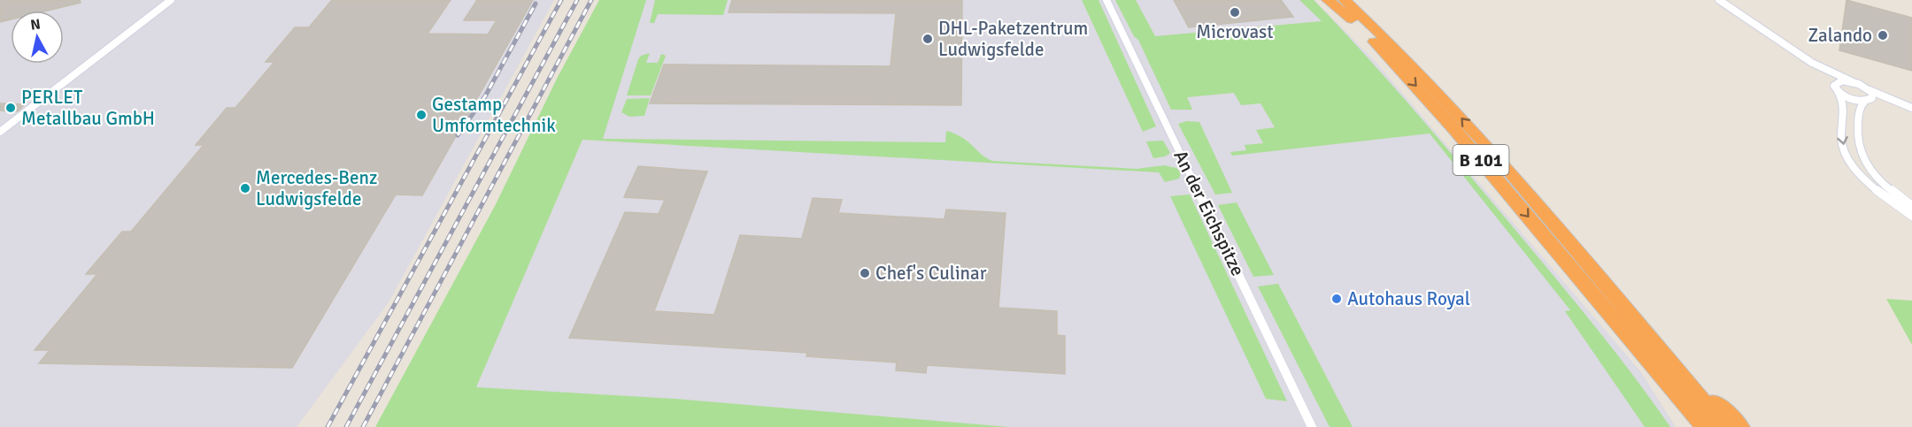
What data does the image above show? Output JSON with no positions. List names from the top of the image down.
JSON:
{
  "streets": {
    "highway": ["B 101"],
    "street": ["An der Eichspitze"]
  },
  "places": [
    "Microvast",
    "Zalando",
    "DHL-Paketzentrum Ludwigsfelde",
    "PERLET Metallbau GmbH",
    "Gestamp Umformtechnik",
    "Mercedes-Benz Ludwigsfelde",
    "Chef's Culinar",
    "Autohaus Royal"
  ],
  "north": "top"
}
